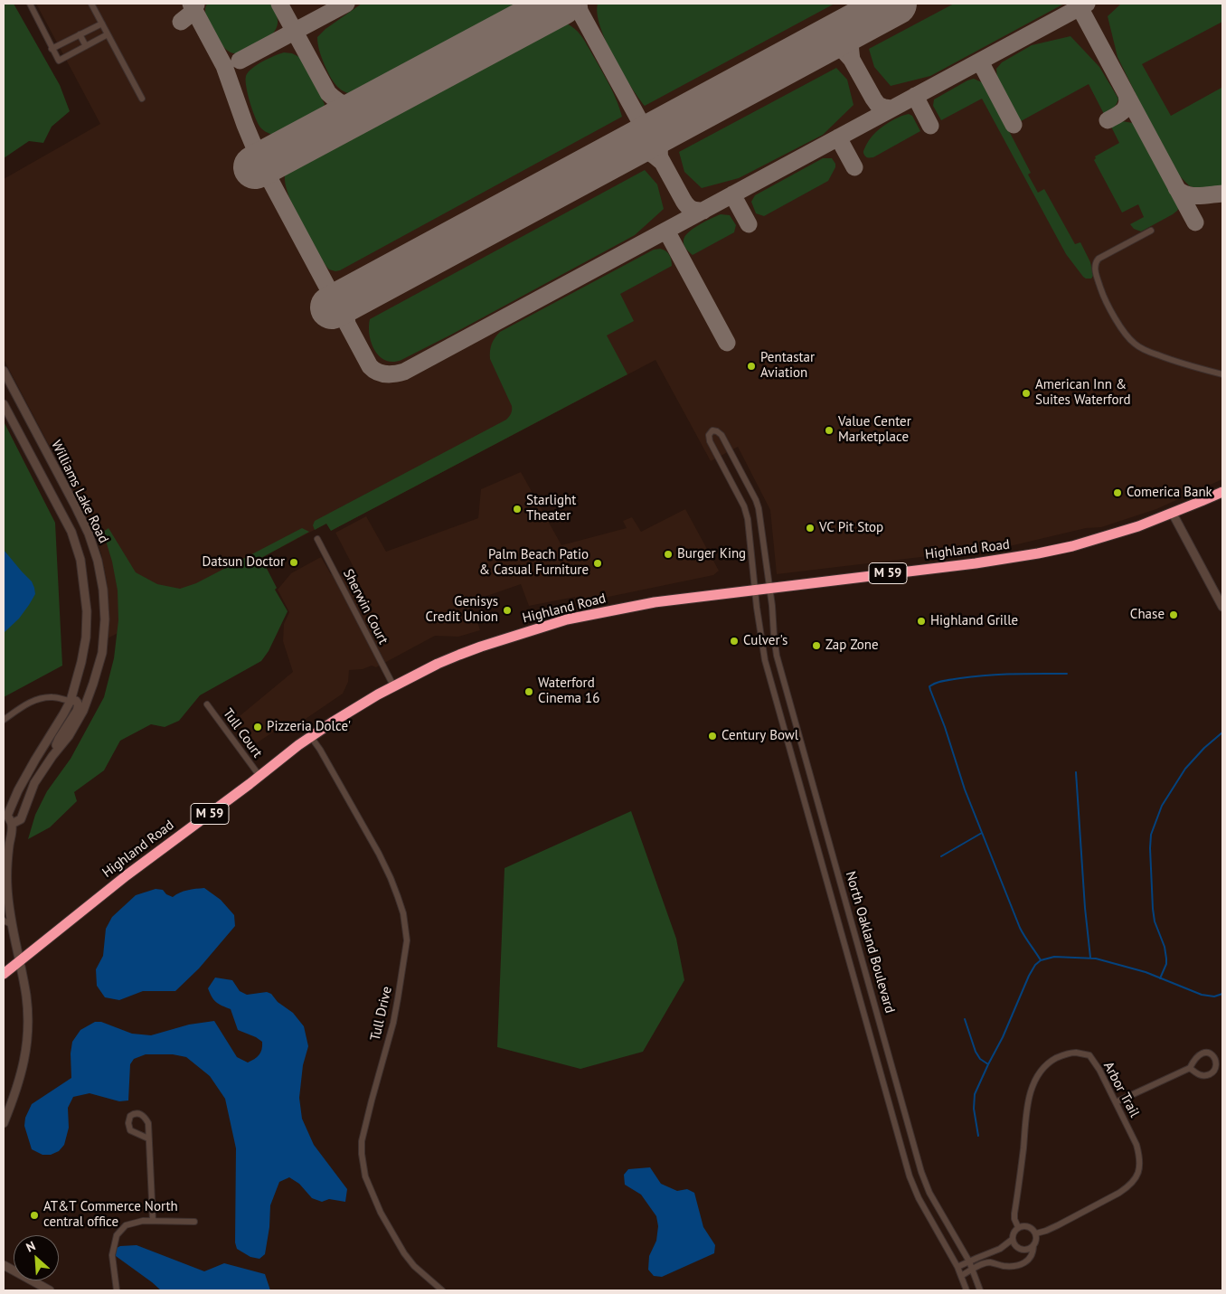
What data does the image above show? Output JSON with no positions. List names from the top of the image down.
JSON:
{
  "streets": {
    "highway": ["Highland Road", "M 59"],
    "main road": ["Williams Lake Road"],
    "street": [
      "Sherwin Court",
      "Tull Court",
      "North Oakland Boulevard",
      "Tull Drive",
      "Arbor Trail"
    ]
  },
  "crossings": [
    ["Williams Lake Road", "Highland Road"],
    ["Highland Road", "Sherwin Court"],
    ["Highland Road", "Tull Court"],
    ["Highland Road", "North Oakland Boulevard"],
    ["Highland Road", "Tull Drive"]
  ],
  "places": [
    "Pentastar Aviation",
    "American Inn & Suites Waterford",
    "Value Center Marketplace",
    "Comerica Bank",
    "Starlight Theater",
    "VC Pit Stop",
    "Burger King",
    "Datsun Doctor",
    "Palm Beach Patio & Casual Furniture",
    "Genisys Credit Union",
    "Chase",
    "Highland Grille",
    "Culver's",
    "Zap Zone",
    "Waterford Cinema 16",
    "Pizzeria Dolce'",
    "Century Bowl",
    "AT&T Commerce North central office"
  ],
  "north": "top left"
}
